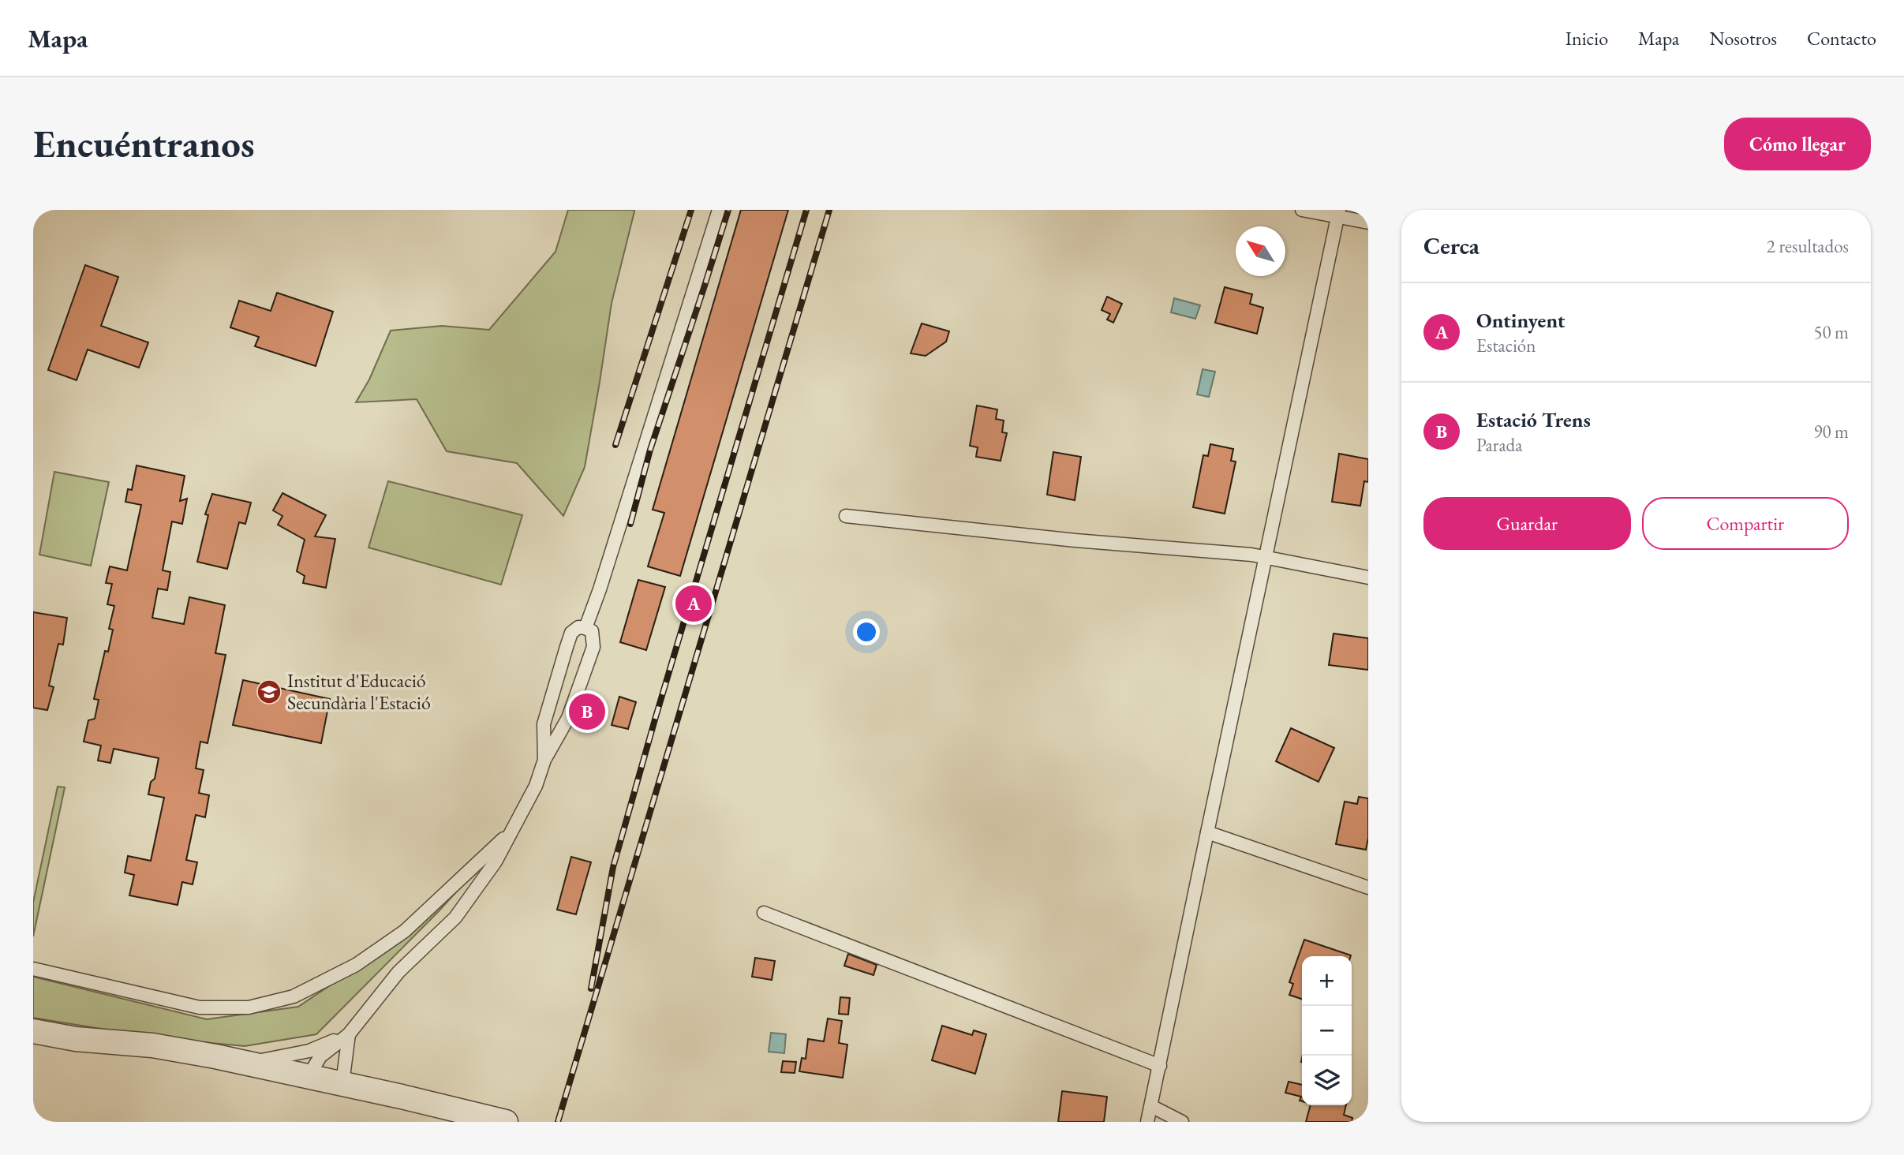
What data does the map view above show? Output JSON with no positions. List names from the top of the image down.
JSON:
{
  "places": {
    "school or university": ["Institut d'Educació Secundària l'Estació"]
  },
  "north": "top left",
  "page": {
    "header": "Mapa",
    "nav": [
      "Inicio",
      "Mapa",
      "Nosotros",
      "Contacto"
    ],
    "buttons": [
      "Cómo llegar",
      ["Guardar", "Compartir"]
    ],
    "title": "Encuéntranos",
    "heading": ["Cerca", "2 resultados"],
    "list": [
      {
        "mark": "A",
        "name": "Ontinyent",
        "note": "Estación",
        "value": "50 m"
      },
      {
        "mark": "B",
        "name": "Estació Trens",
        "note": "Parada",
        "value": "90 m"
      }
    ],
    "pins": ["A", "B"],
    "map_buttons": ["+", "−"]
  }
}
